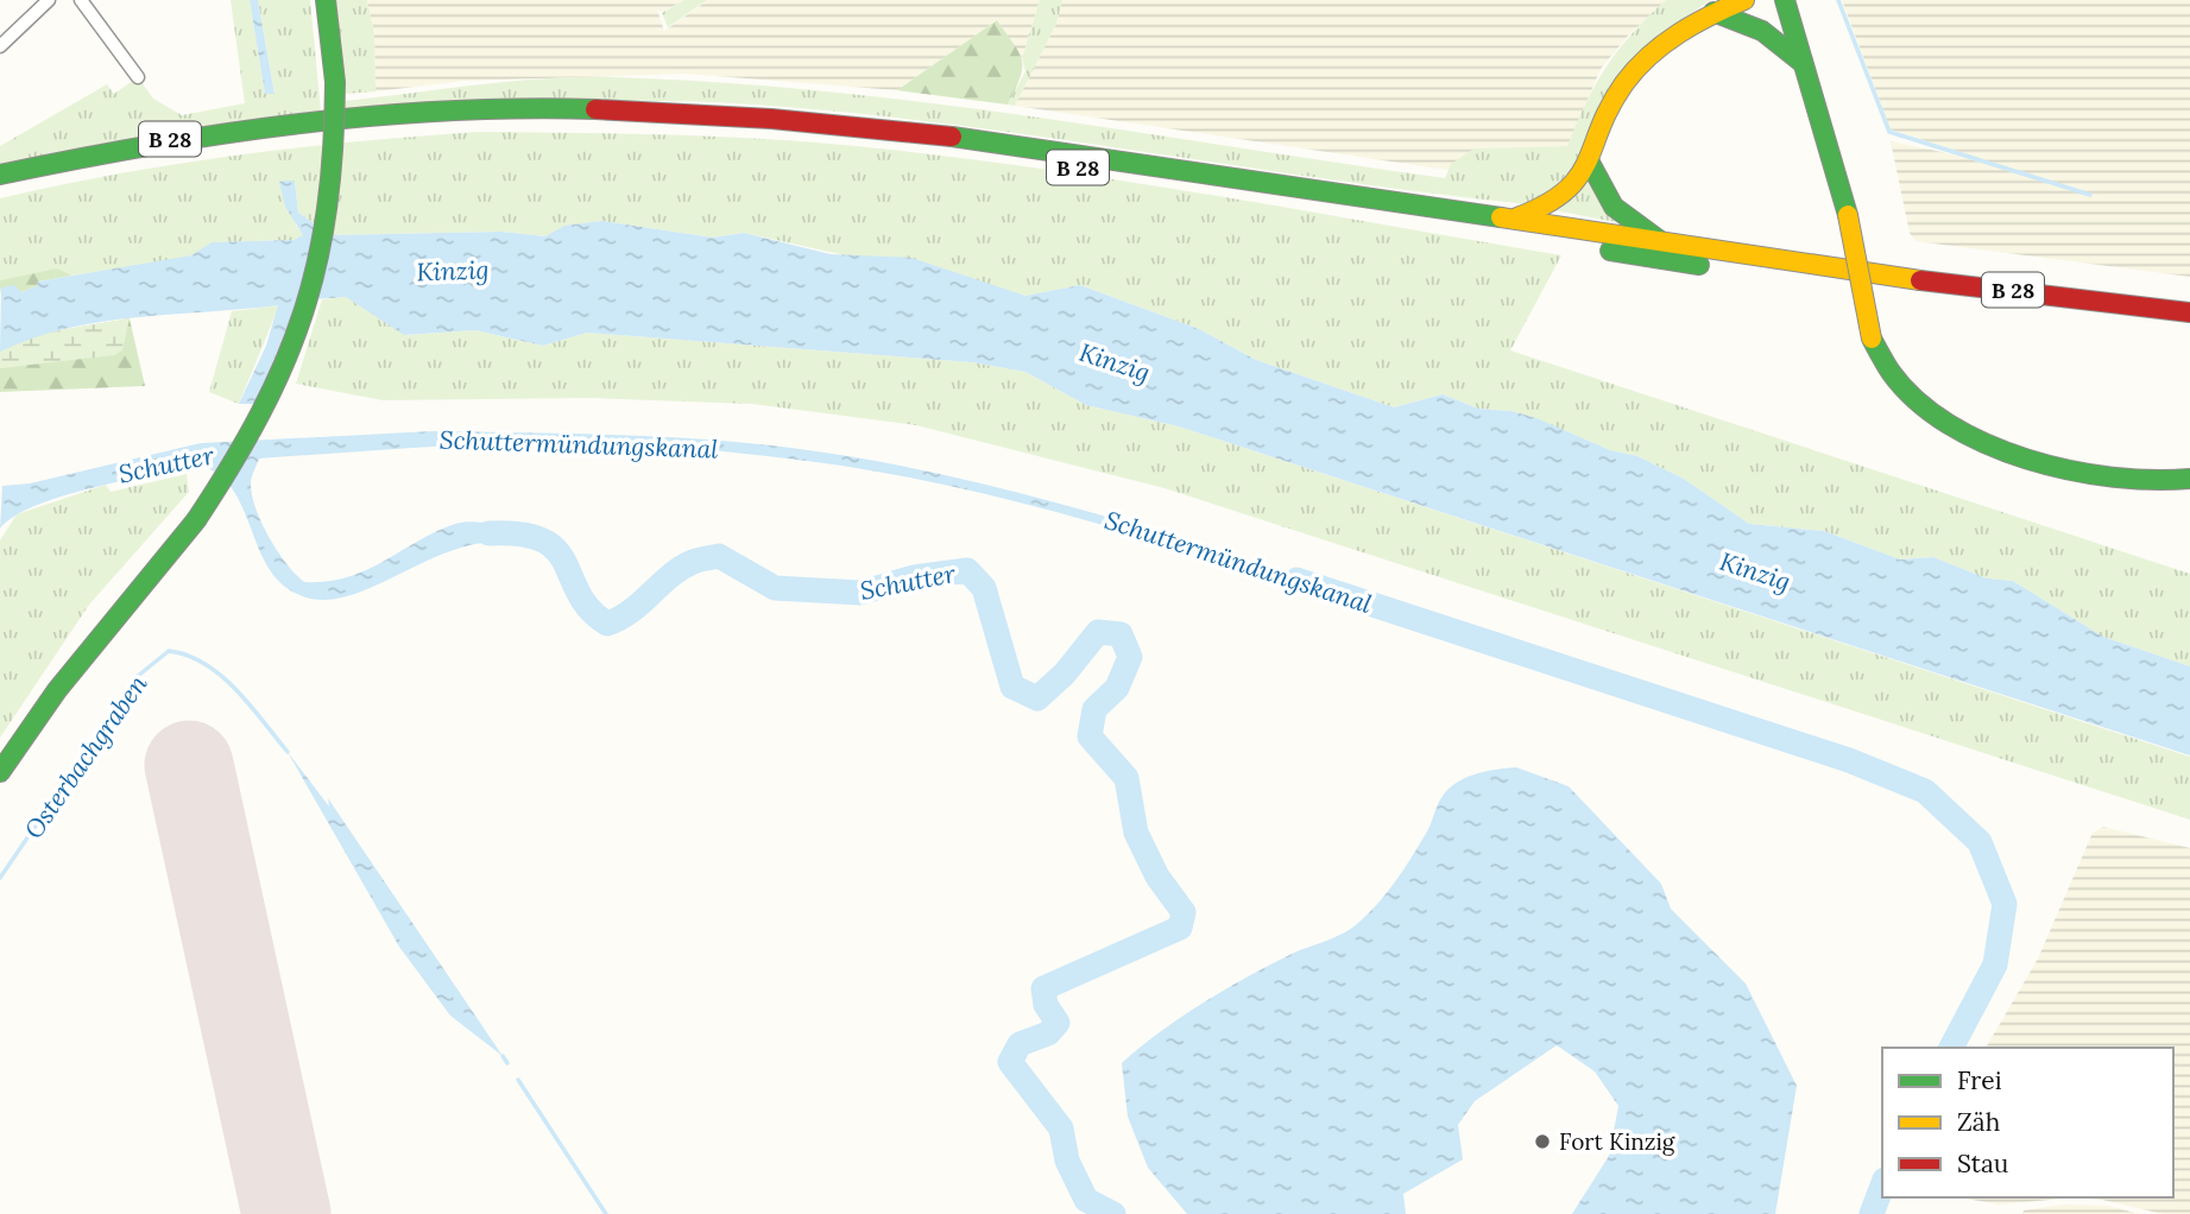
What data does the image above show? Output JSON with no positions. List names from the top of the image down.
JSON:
{
  "streets": {
    "main road": ["B 28"]
  },
  "water": [
    "Kinzig",
    "Schuttermündungskanal",
    "Schutter",
    "Osterbachgraben"
  ],
  "places": ["Fort Kinzig"],
  "legend": ["Frei", "Zäh", "Stau"]
}
